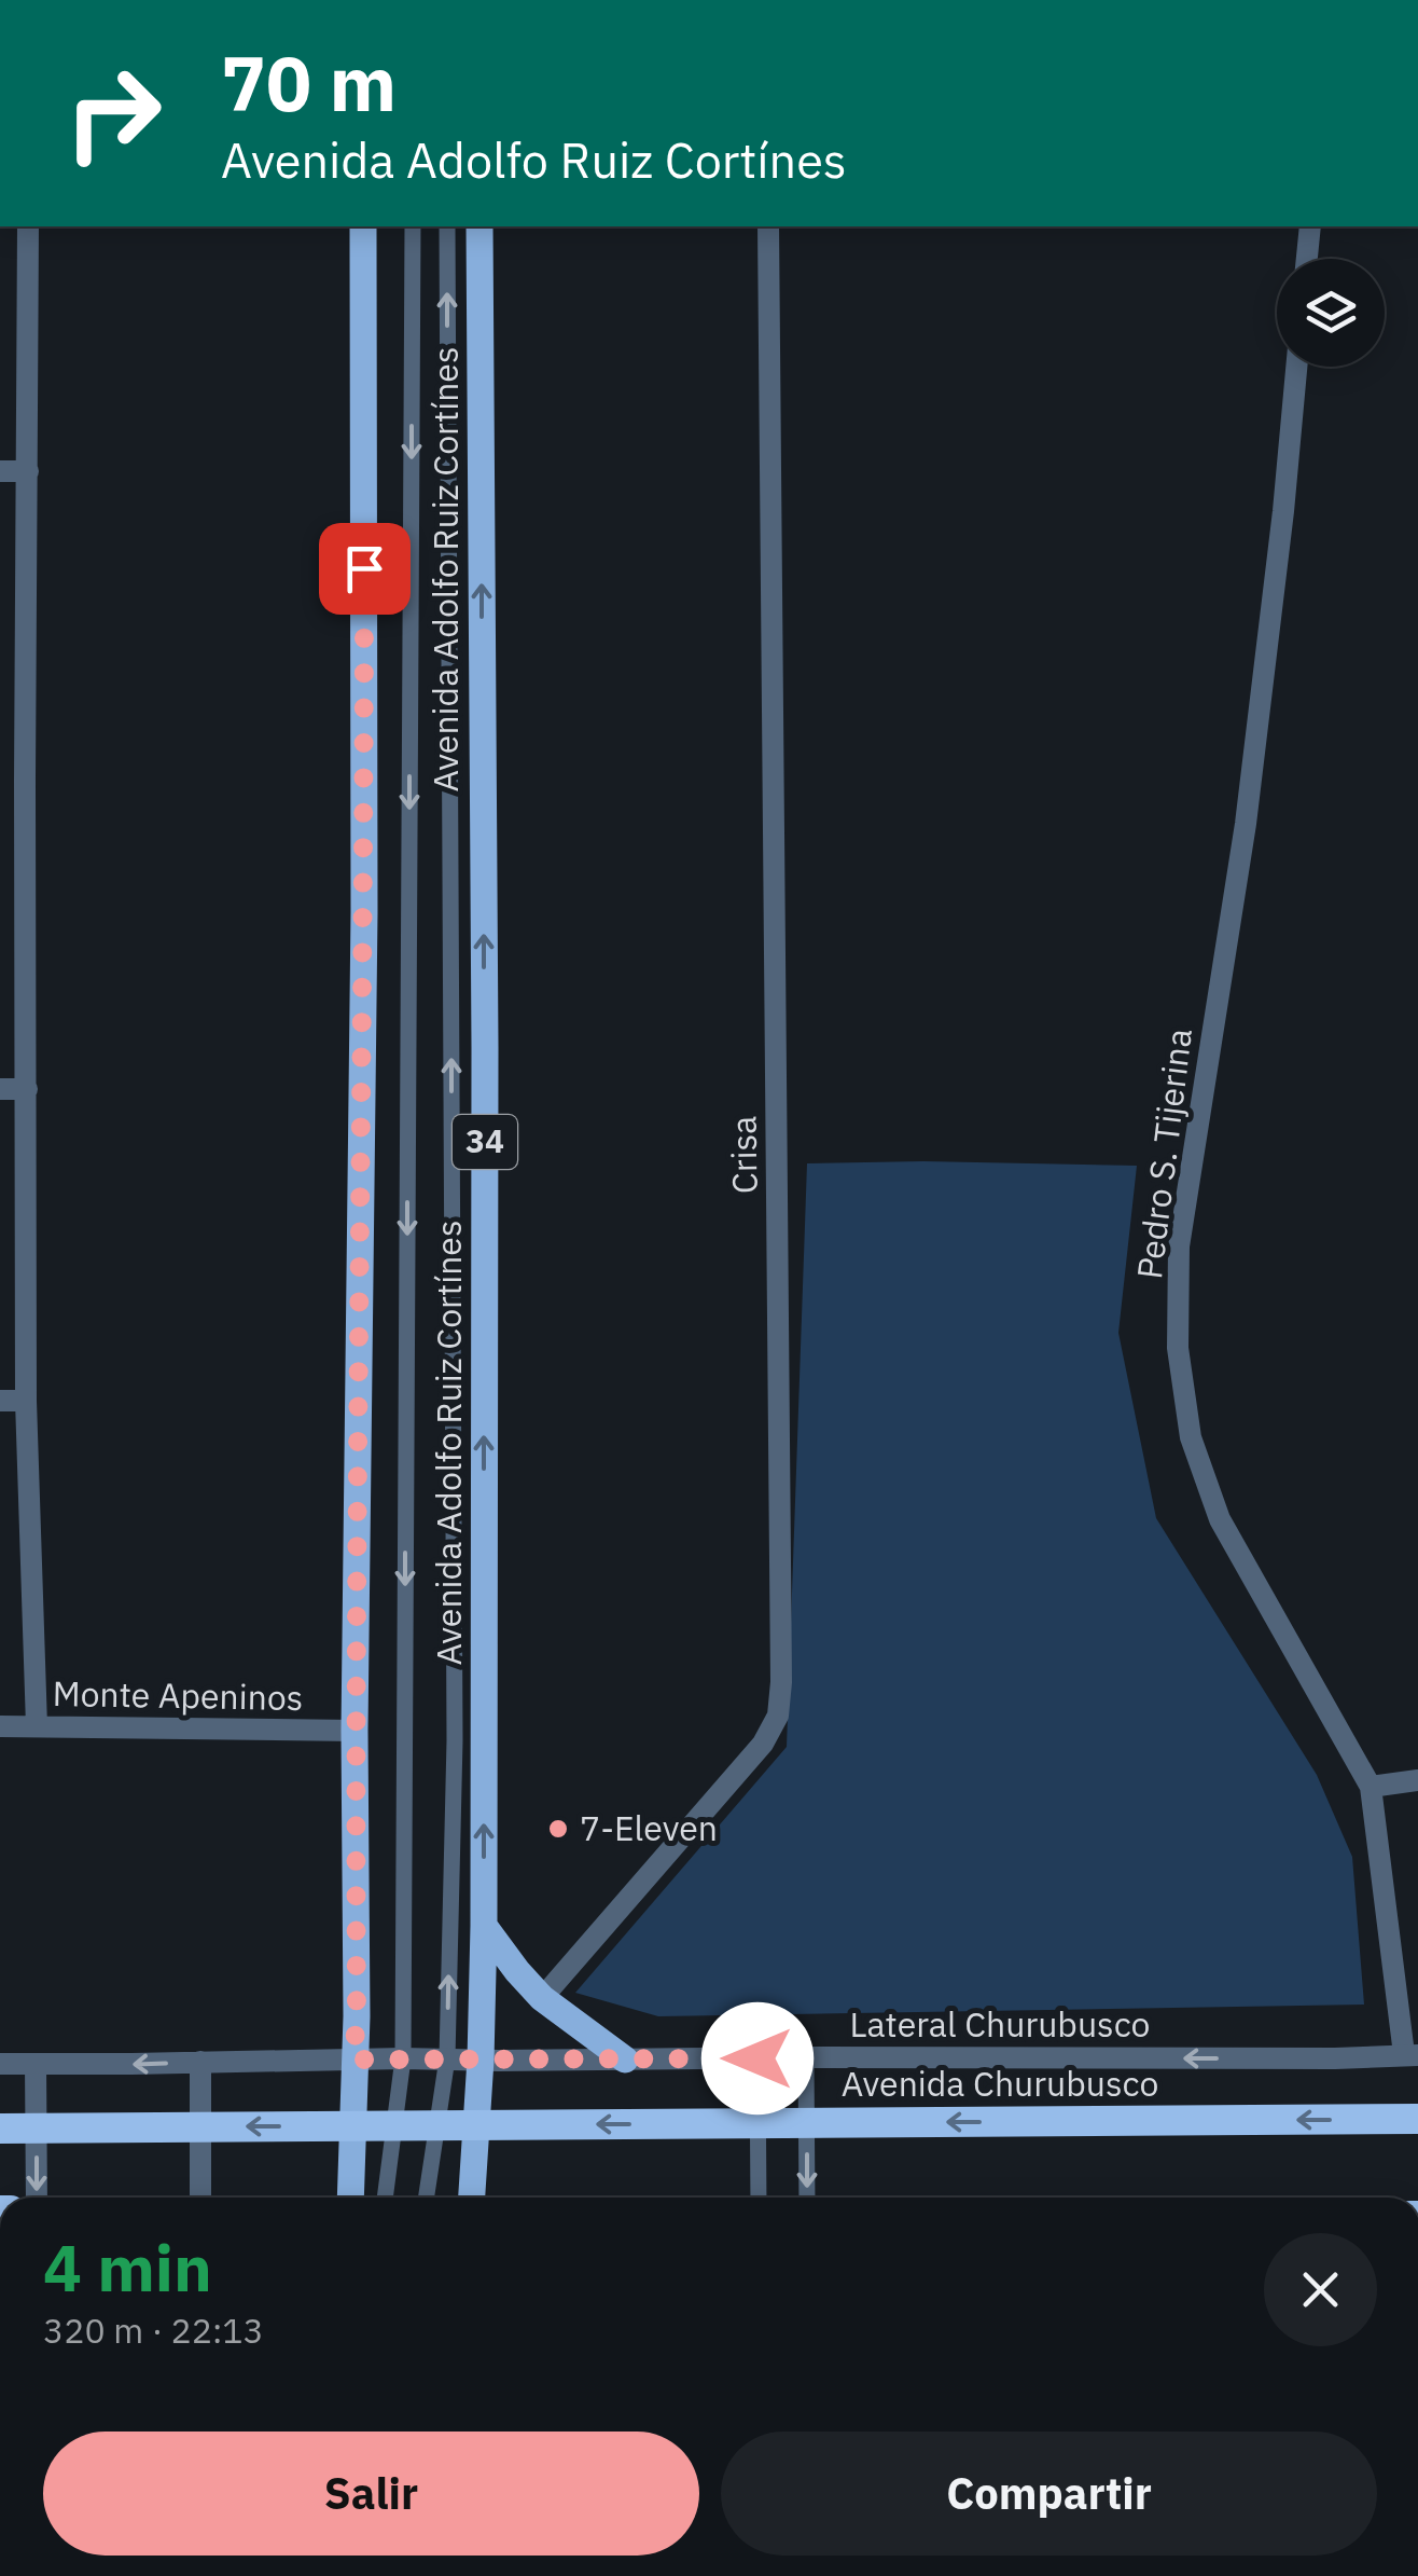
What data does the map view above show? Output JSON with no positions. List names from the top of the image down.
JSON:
{
  "streets": {
    "highway": ["Avenida Churubusco"],
    "main road": ["Avenida Adolfo Ruiz Cortínes", "34"],
    "street": [
      "Pedro S. Tijerina",
      "Crisa",
      "Monte Apeninos",
      "Lateral Churubusco"
    ]
  },
  "crossings": [
    ["Avenida Adolfo Ruiz Cortínes", "Lateral Churubusco"],
    ["Pedro S. Tijerina", "Lateral Churubusco"]
  ],
  "one_way": ["Lateral Churubusco", "Avenida Churubusco"],
  "places": ["7-Eleven"],
  "page": {
    "turn": ["70 m", "Avenida Adolfo Ruiz Cortínes"],
    "heading": ["4 min", "320 m · 22:13"],
    "buttons": ["Salir", "Compartir"]
  }
}
